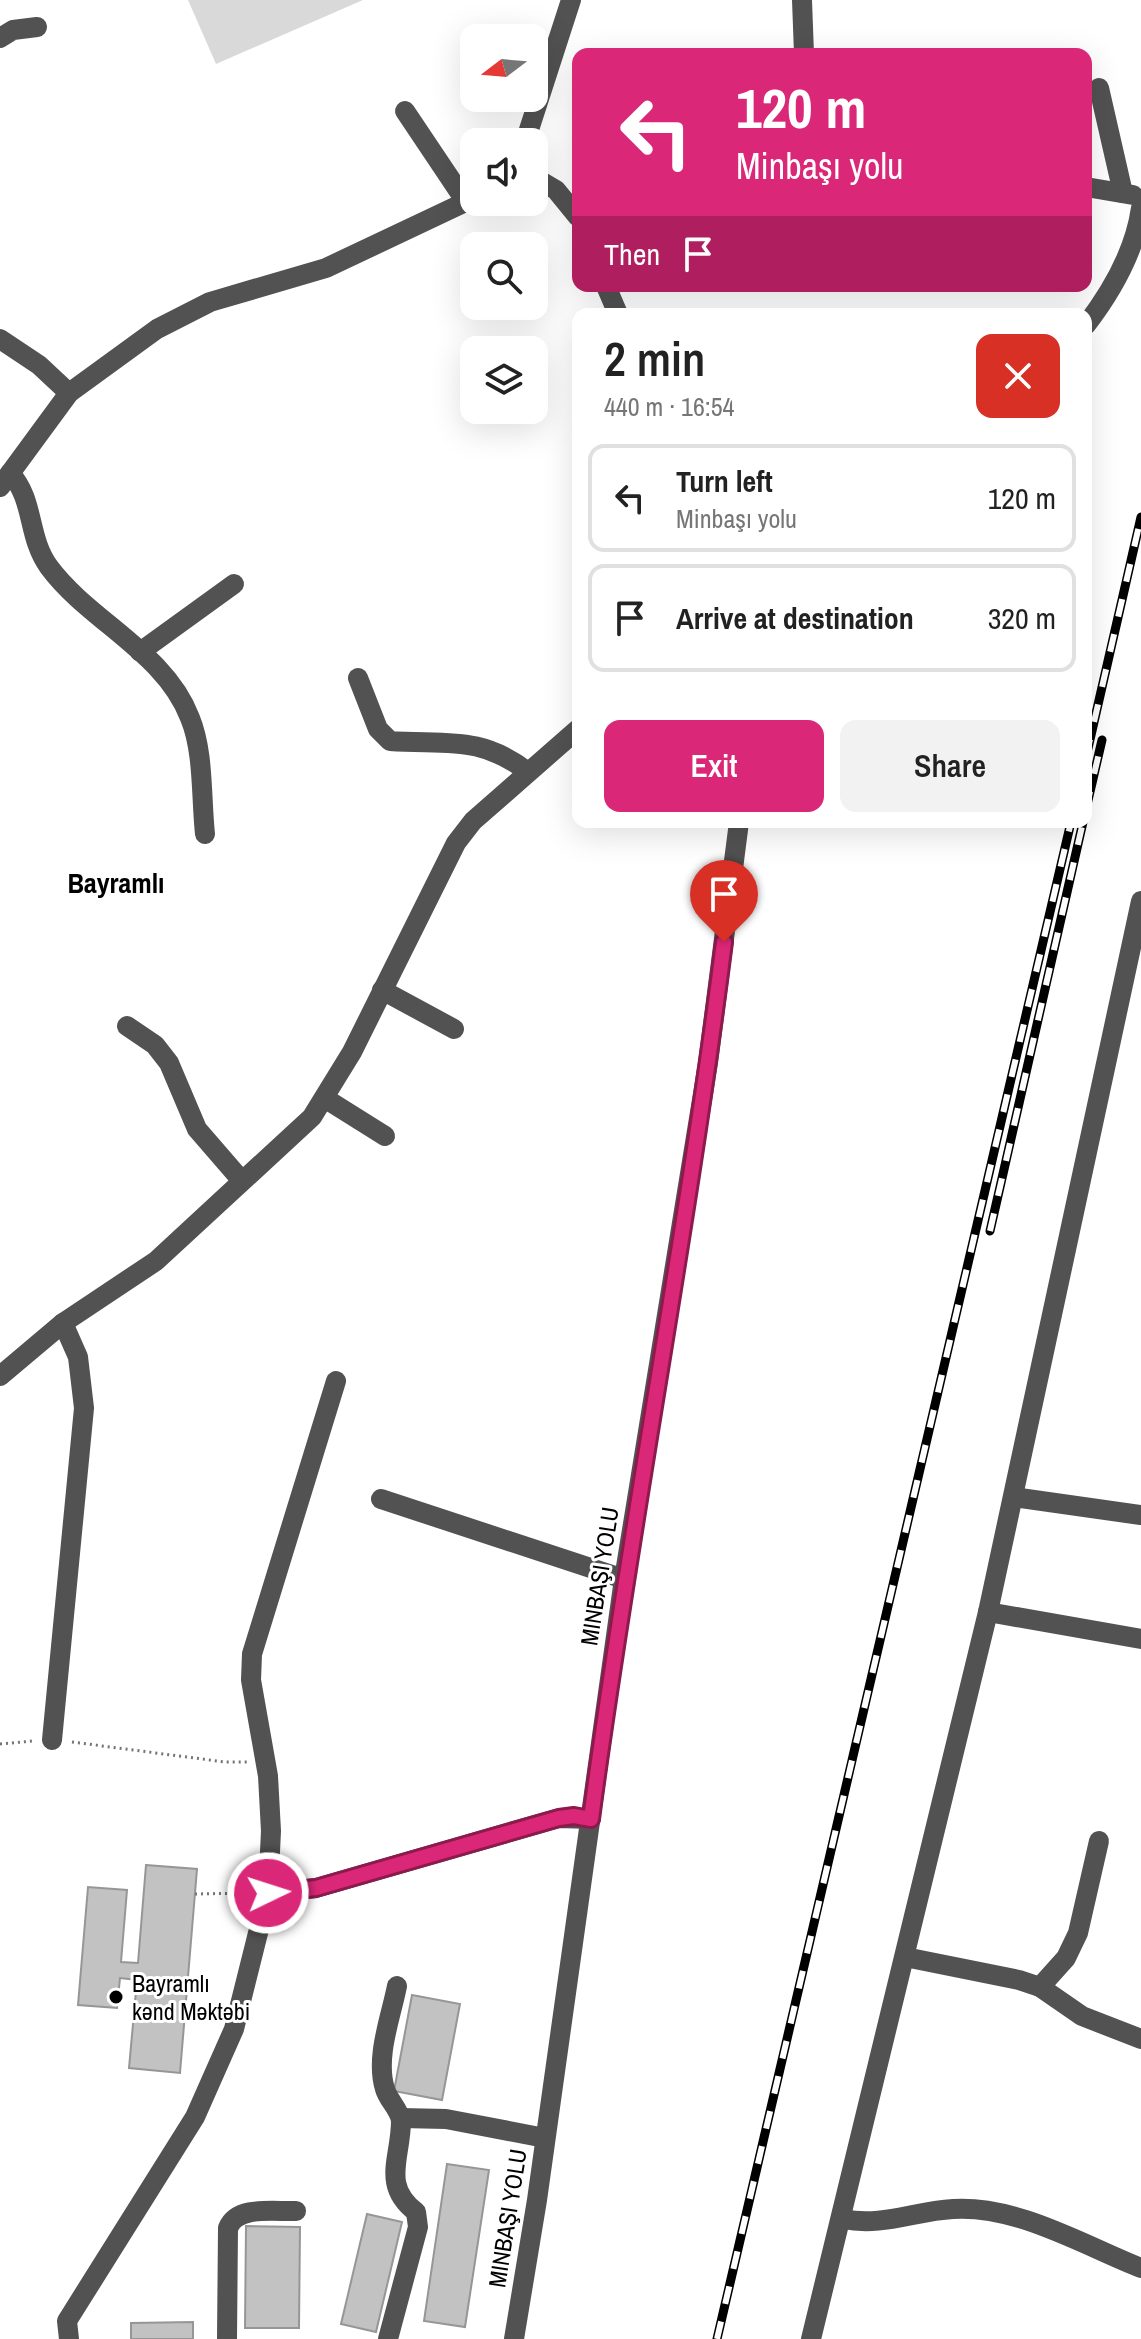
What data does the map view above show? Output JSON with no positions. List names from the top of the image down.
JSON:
{
  "districts": ["Bayramlı"],
  "places": ["Bayramlı kənd Məktəbi"],
  "north": "left",
  "page": {
    "turn": ["120 m", "Minbaşı yolu"],
    "then": "Then",
    "heading": ["2 min", "440 m · 16:54"],
    "list": [
      {
        "name": "Turn left",
        "note": "Minbaşı yolu",
        "value": "120 m"
      },
      {
        "name": "Arrive at destination",
        "value": "320 m"
      }
    ],
    "buttons": ["Exit", "Share"]
  }
}
